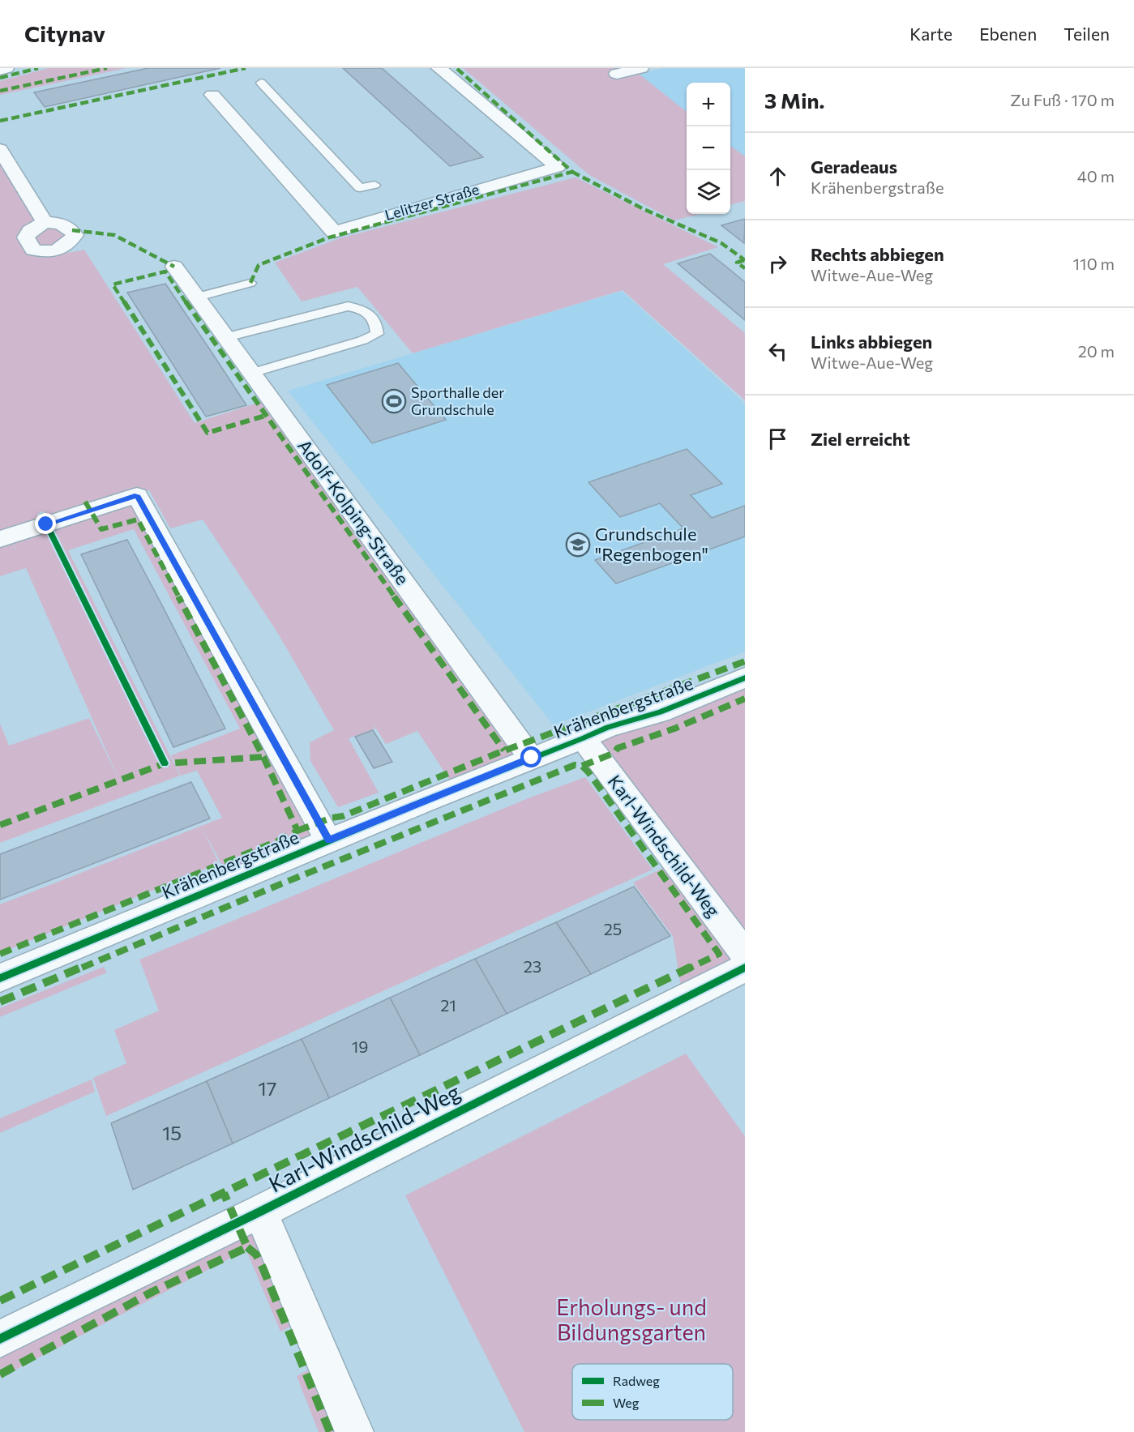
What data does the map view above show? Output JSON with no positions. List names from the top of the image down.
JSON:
{
  "streets": {
    "street": [
      "Lelitzer Straße",
      "Adolf-Kolping-Straße",
      "Krähenbergstraße",
      "Karl-Windschild-Weg"
    ]
  },
  "crossings": [
    ["Adolf-Kolping-Straße", "Krähenbergstraße"],
    ["Krähenbergstraße", "Karl-Windschild-Weg"]
  ],
  "parks": ["Erholungs- und Bildungsgarten"],
  "places": {
    "sports": ["Sporthalle der Grundschule"],
    "school or university": ["Grundschule \"Regenbogen\""]
  },
  "house_numbers": [
    "25",
    "23",
    "21",
    "19",
    "17",
    "15"
  ],
  "legend": ["Radweg", "Weg"],
  "page": {
    "header": "Citynav",
    "nav": ["Karte", "Ebenen", "Teilen"],
    "heading": ["3 Min.", "Zu Fuß · 170 m"],
    "map_buttons": ["+", "−"],
    "list": [
      ["Geradeaus", "Krähenbergstraße", "40 m"],
      ["Rechts abbiegen", "Witwe-Aue-Weg", "110 m"],
      ["Links abbiegen", "Witwe-Aue-Weg", "20 m"],
      "Ziel erreicht"
    ]
  }
}
